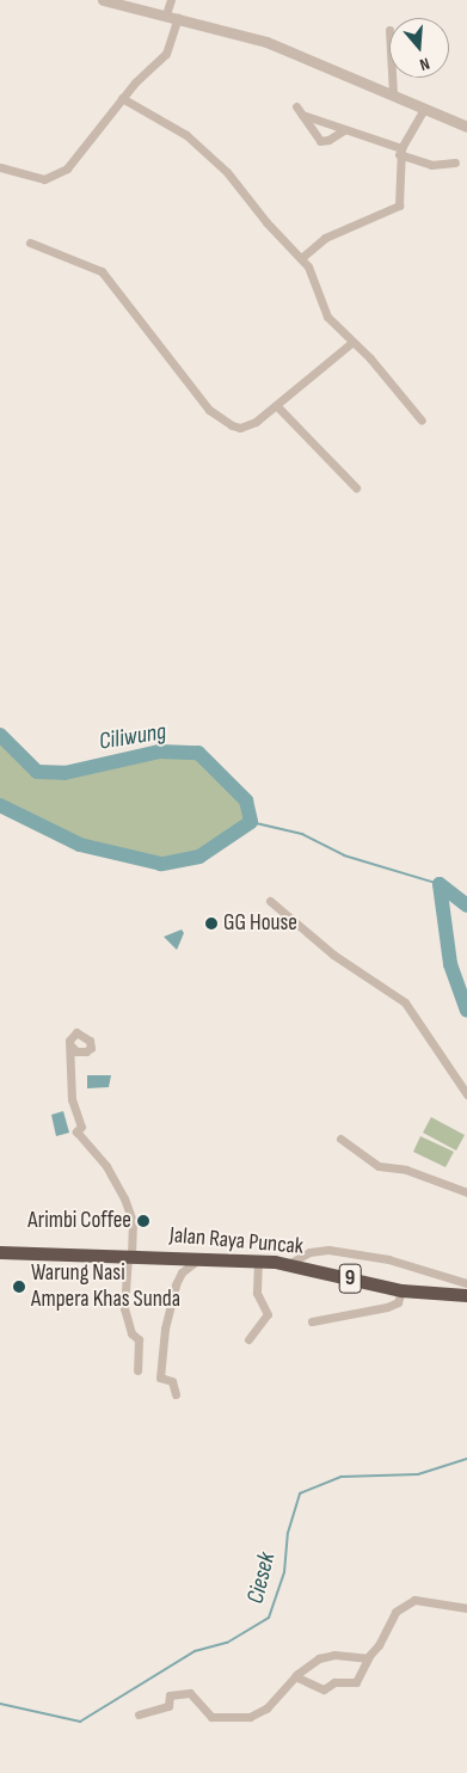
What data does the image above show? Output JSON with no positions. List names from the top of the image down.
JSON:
{
  "streets": {
    "highway": ["Jalan Raya Puncak", "9"]
  },
  "water": ["Ciliwung", "Ciesek"],
  "places": ["GG House", "Arimbi Coffee", "Warung Nasi Ampera Khas Sunda"],
  "north": "bottom"
}
